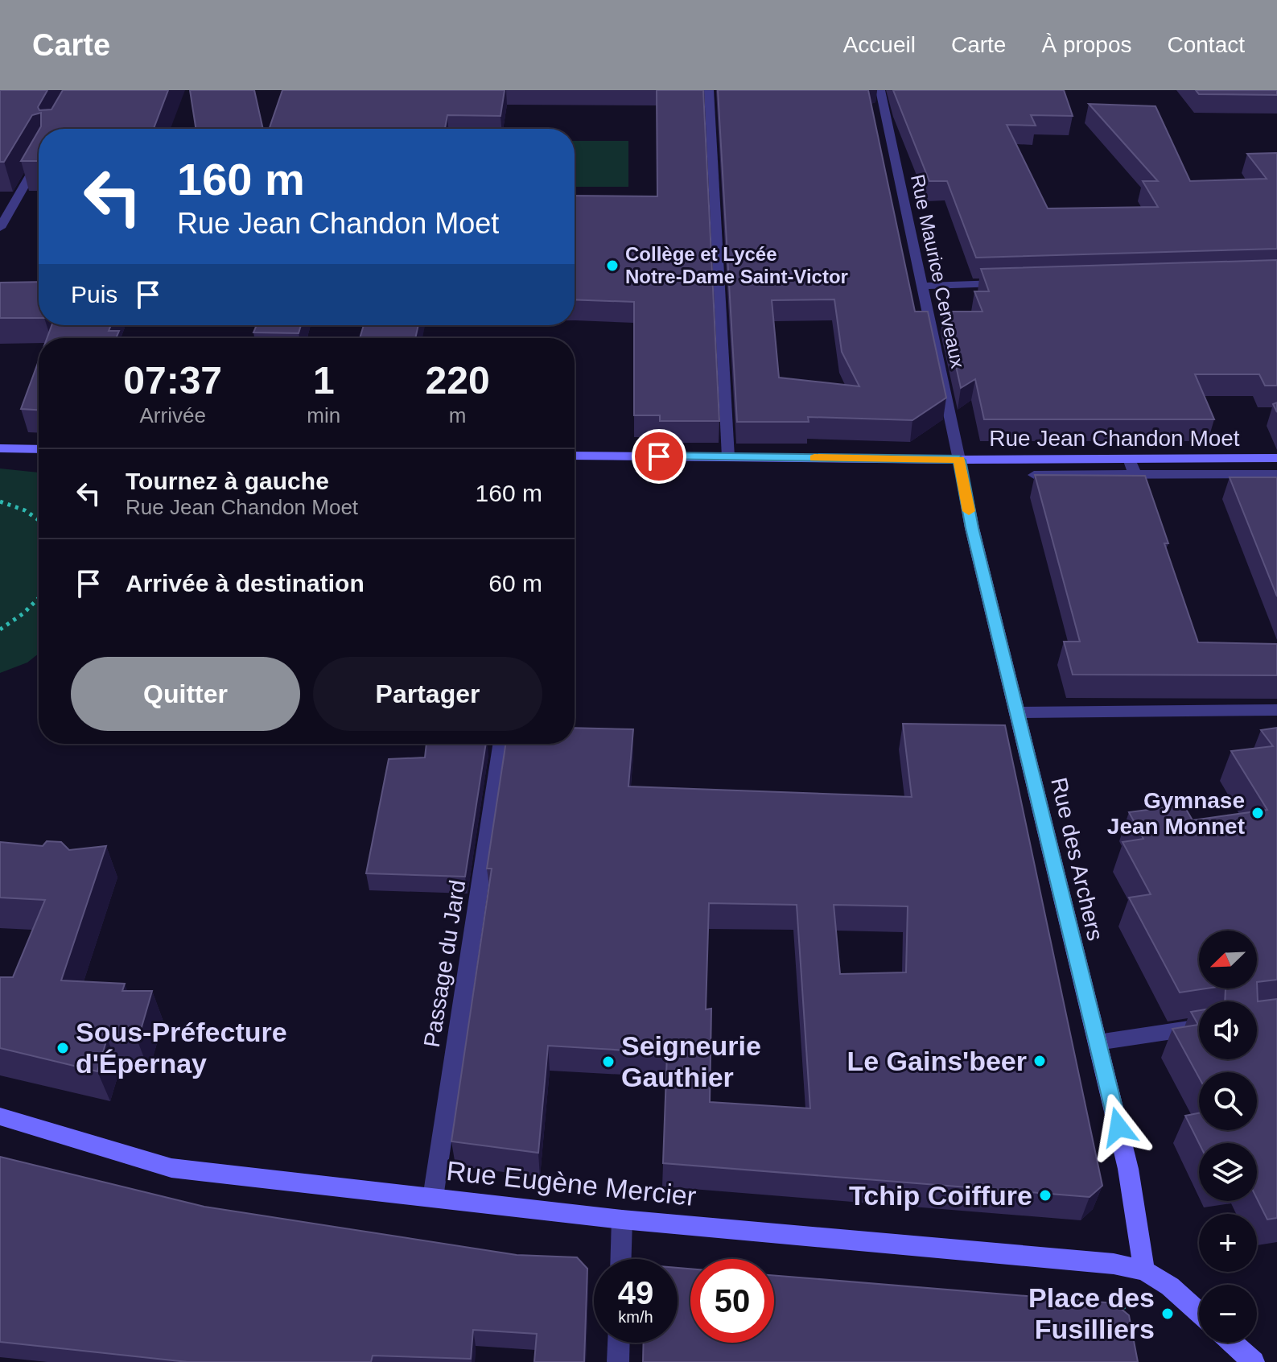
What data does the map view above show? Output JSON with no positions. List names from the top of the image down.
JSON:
{
  "streets": {
    "main road": ["Rue Jean Chandon Moet", "Rue des Archers", "Rue Eugène Mercier"],
    "street": ["Rue Maurice Cerveaux", "Passage du Jard"]
  },
  "crossings": [
    ["Rue Maurice Cerveaux", "Rue Jean Chandon Moet"],
    ["Rue Maurice Cerveaux", "Rue des Archers"],
    ["Rue Jean Chandon Moet", "Rue des Archers"],
    ["Rue des Archers", "Rue Eugène Mercier"],
    ["Passage du Jard", "Rue Eugène Mercier"]
  ],
  "places": [
    "Collège et Lycée Notre-Dame Saint-Victor",
    "Gymnase Jean Monnet",
    "Sous-Préfecture d'Épernay",
    "Le Gains'beer",
    "Seigneurie Gauthier",
    "Tchip Coiffure",
    "Place des Fusilliers"
  ],
  "north": "bottom left",
  "page": {
    "header": "Carte",
    "nav": [
      "Accueil",
      "Carte",
      "À propos",
      "Contact"
    ],
    "turn": ["160 m", "Rue Jean Chandon Moet"],
    "then": "Puis",
    "eta": [
      "07:37",
      "Arrivée",
      "1",
      "min",
      "220",
      "m"
    ],
    "list": [
      {
        "name": "Tournez à gauche",
        "note": "Rue Jean Chandon Moet",
        "value": "160 m"
      },
      {
        "name": "Arrivée à destination",
        "value": "60 m"
      }
    ],
    "buttons": ["Quitter", "Partager"],
    "map_buttons": ["+", "−"],
    "speed": "49 km/h",
    "limit": "50"
  }
}
